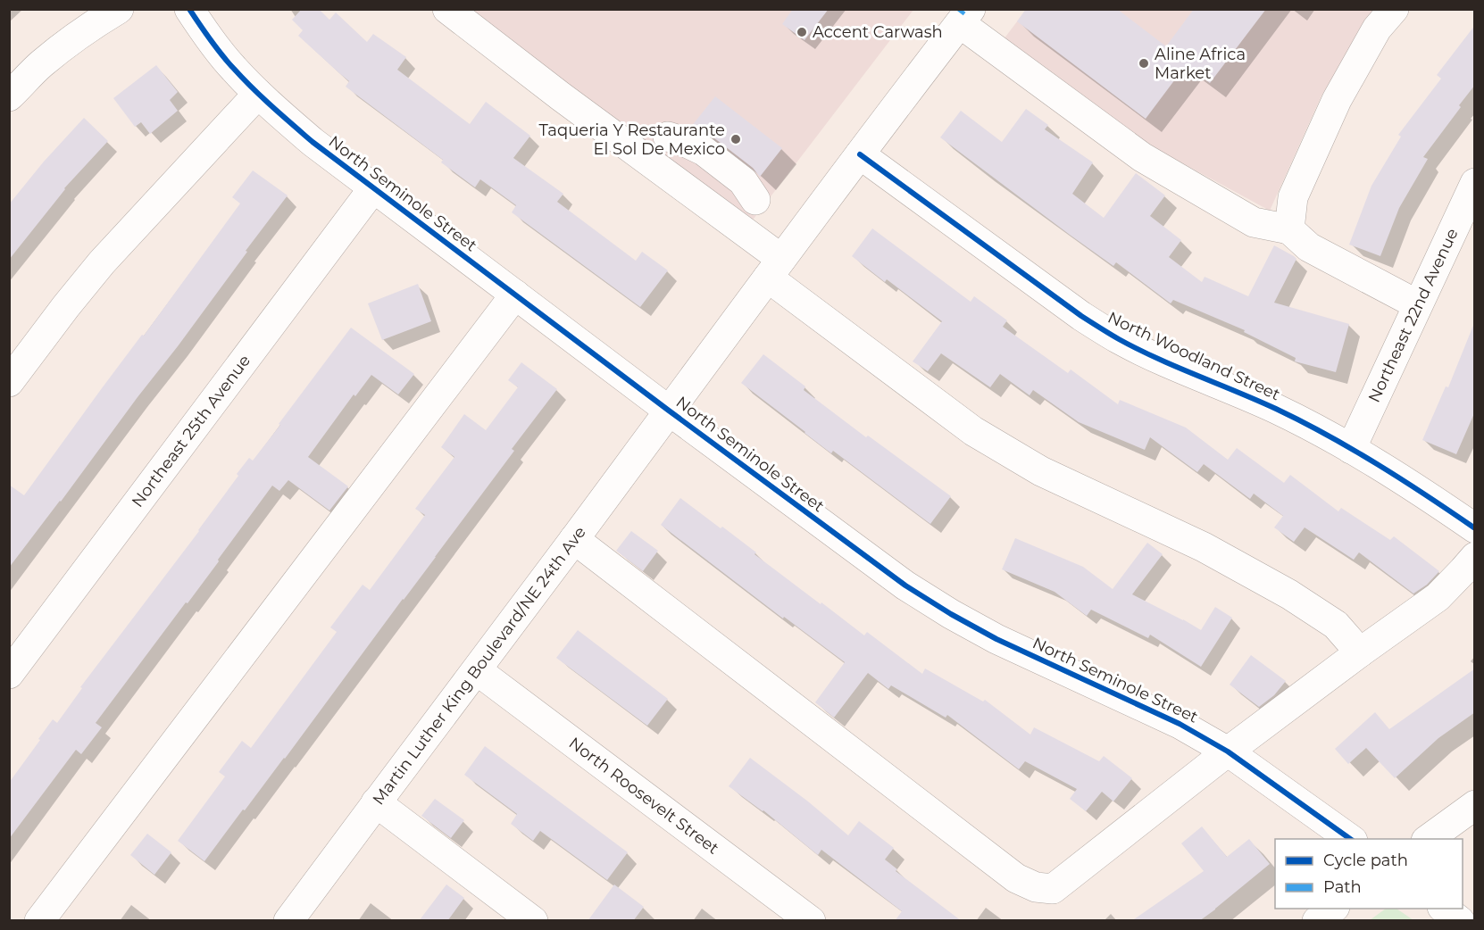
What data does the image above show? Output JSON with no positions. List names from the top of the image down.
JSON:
{
  "streets": {
    "street": [
      "North Seminole Street",
      "Northeast 22nd Avenue",
      "North Woodland Street",
      "Northeast 25th Avenue",
      "Martin Luther King Boulevard/NE 24th Ave",
      "North Roosevelt Street"
    ]
  },
  "crossings": [
    ["North Seminole Street", "Northeast 25th Avenue"],
    ["North Seminole Street", "Martin Luther King Boulevard/NE 24th Ave"],
    ["Northeast 22nd Avenue", "North Woodland Street"],
    ["North Woodland Street", "Martin Luther King Boulevard/NE 24th Ave"],
    ["Martin Luther King Boulevard/NE 24th Ave", "North Roosevelt Street"]
  ],
  "places": ["Accent Carwash", "Aline Africa Market", "Taqueria Y Restaurante El Sol De Mexico"],
  "legend": ["Cycle path", "Path"]
}
